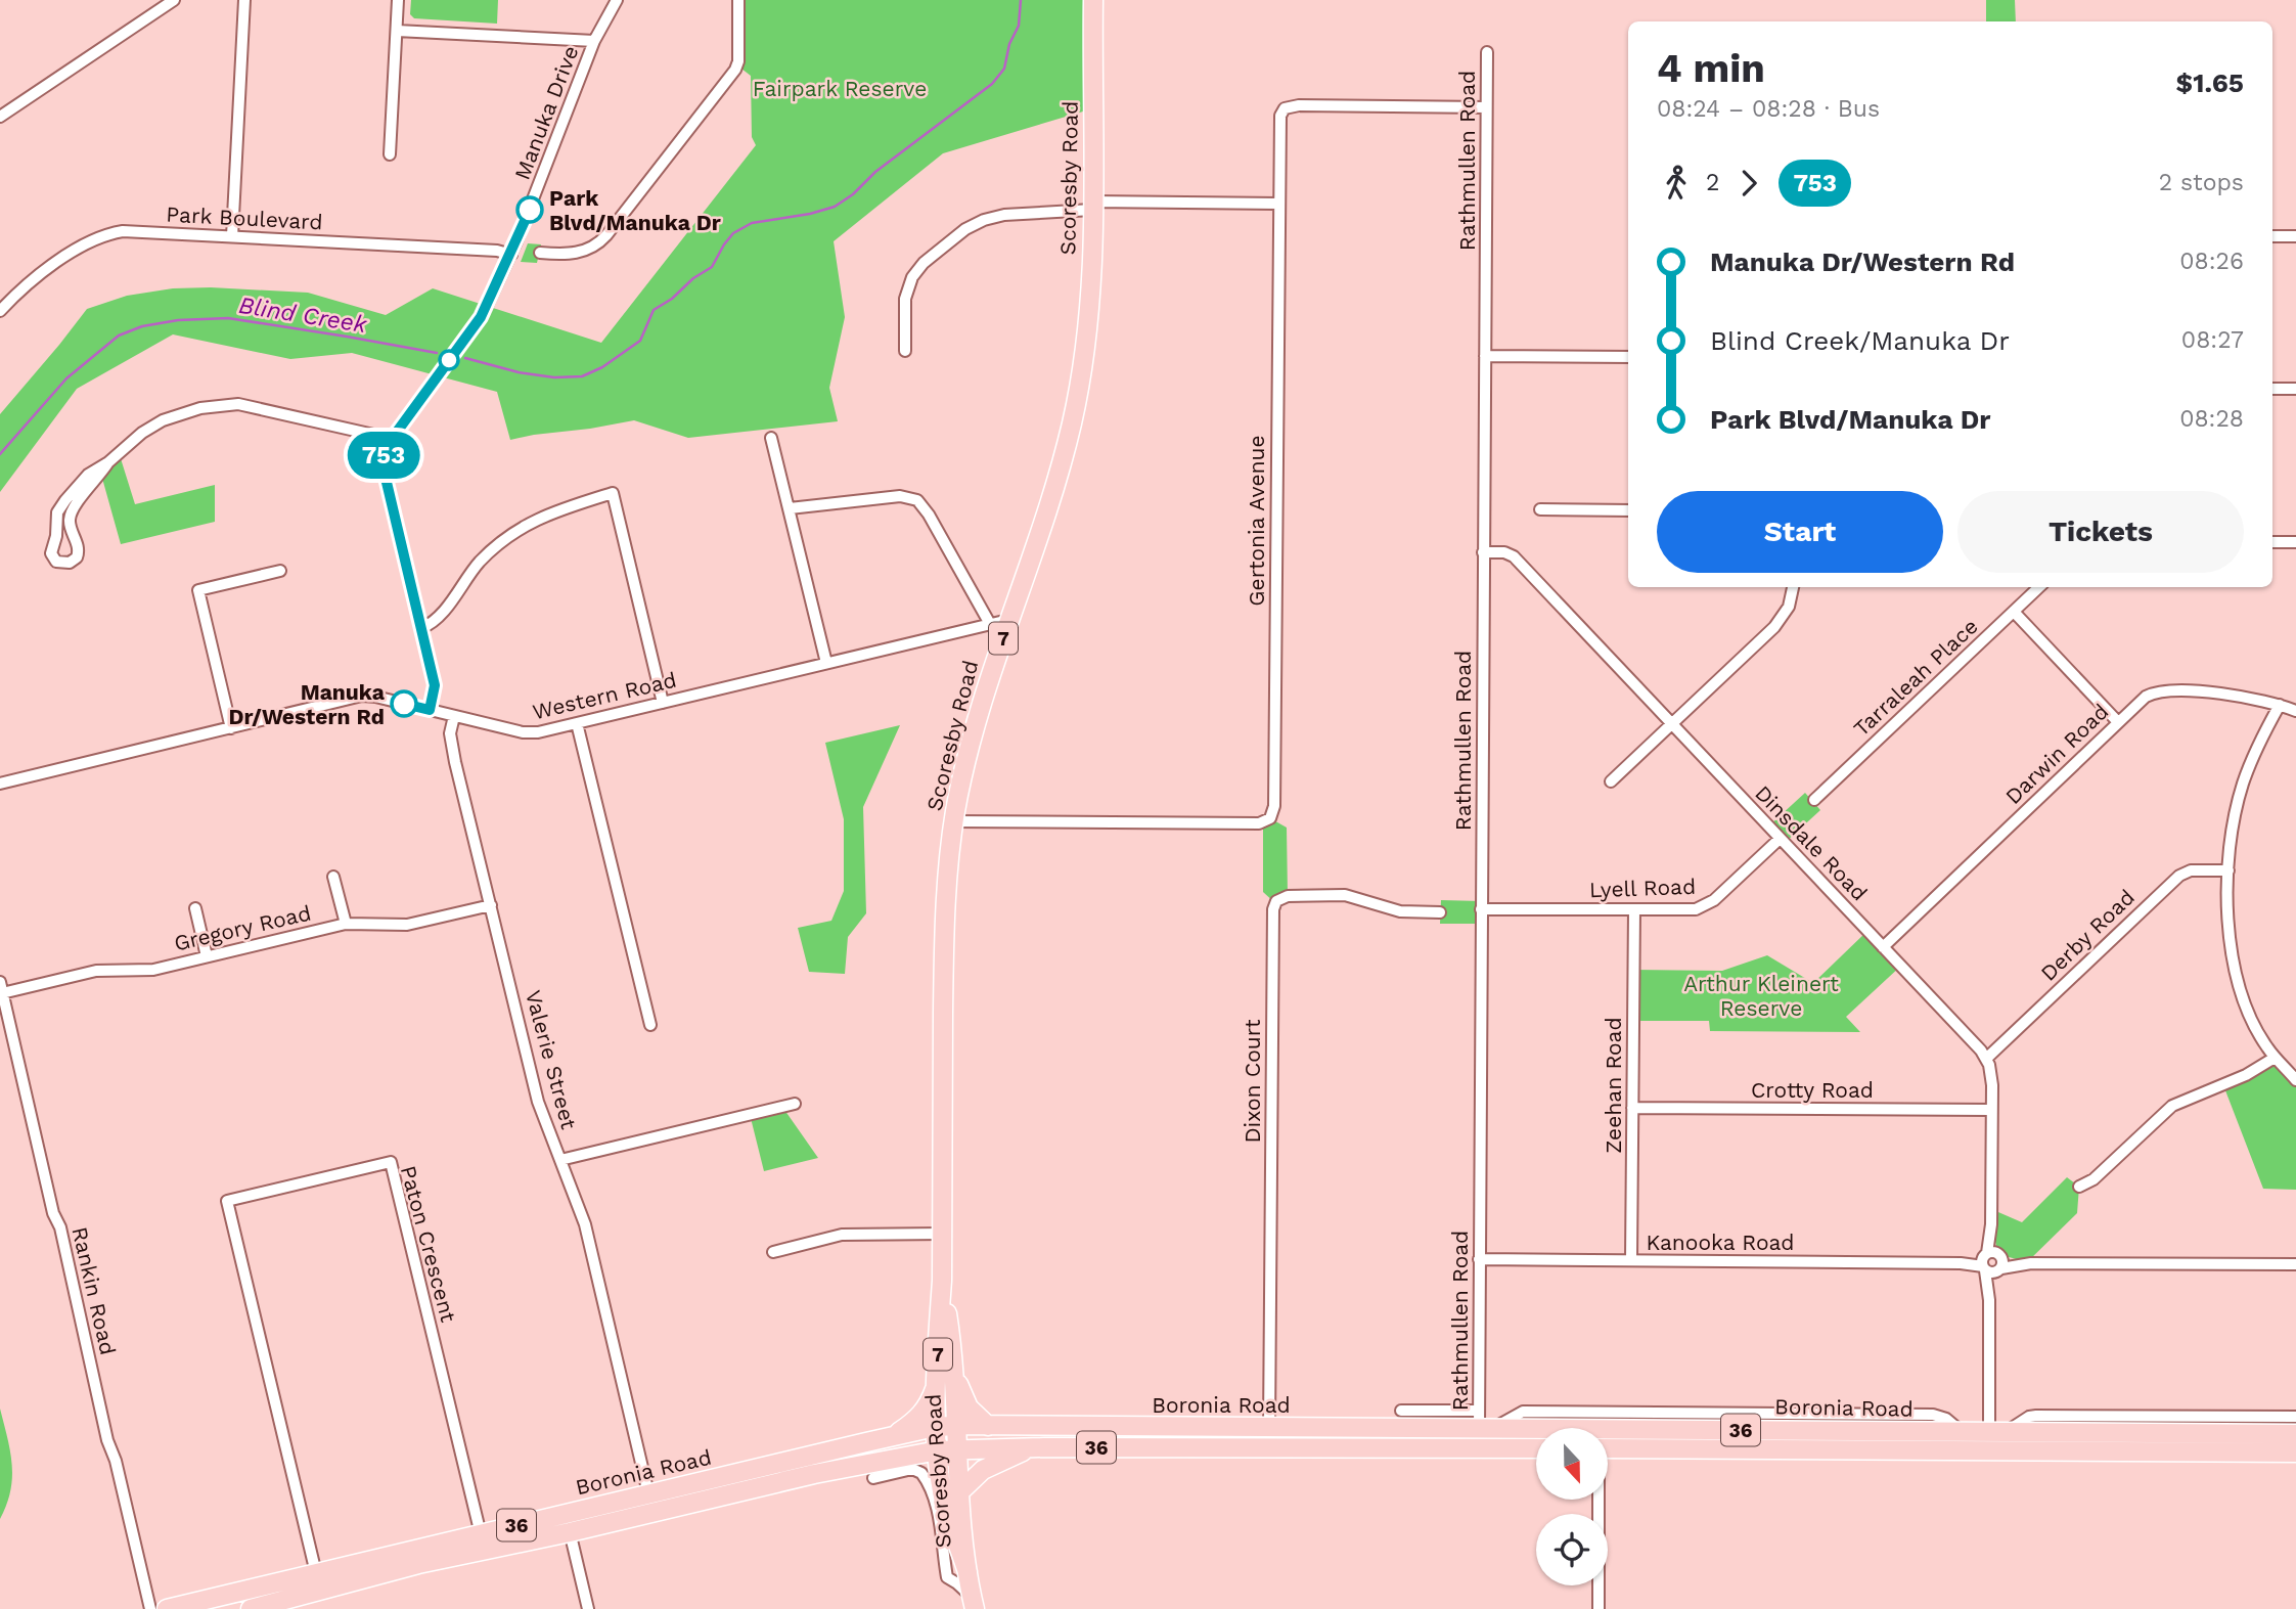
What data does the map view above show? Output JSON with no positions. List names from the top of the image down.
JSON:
{
  "streets": {
    "main road": [
      "Scoresby Road",
      "7",
      "Boronia Road",
      "36"
    ],
    "street": [
      "Manuka Drive",
      "Rathmullen Road",
      "Park Boulevard",
      "Gertonia Avenue",
      "Tarraleah Place",
      "Western Road",
      "Darwin Road",
      "Dinsdale Road",
      "Lyell Road",
      "Gregory Road",
      "Derby Road",
      "Valerie Street",
      "Dixon Court",
      "Zeehan Road",
      "Crotty Road",
      "Kanooka Road",
      "Paton Crescent",
      "Rankin Road"
    ]
  },
  "crossings": [
    ["Manuka Drive", "Park Boulevard"],
    ["Manuka Drive", "Western Road"],
    ["Rathmullen Road", "Gertonia Avenue"],
    ["Rathmullen Road", "Dinsdale Road"],
    ["Rathmullen Road", "Lyell Road"],
    ["Rathmullen Road", "Kanooka Road"],
    ["Rathmullen Road", "Boronia Road"],
    ["Scoresby Road", "Gertonia Avenue"],
    ["Scoresby Road", "Western Road"],
    ["Scoresby Road", "Boronia Road"],
    ["Western Road", "Valerie Street"],
    ["Darwin Road", "Dinsdale Road"],
    ["Dinsdale Road", "Lyell Road"],
    ["Dinsdale Road", "Derby Road"],
    ["Dinsdale Road", "Crotty Road"],
    ["Dinsdale Road", "Kanooka Road"],
    ["Dinsdale Road", "Boronia Road"],
    ["Lyell Road", "Zeehan Road"],
    ["Gregory Road", "Valerie Street"],
    ["Gregory Road", "Rankin Road"],
    ["Valerie Street", "Boronia Road"],
    ["Dixon Court", "Boronia Road"],
    ["Zeehan Road", "Crotty Road"],
    ["Zeehan Road", "Kanooka Road"],
    ["Paton Crescent", "Boronia Road"]
  ],
  "water": ["Blind Creek"],
  "parks": ["Fairpark Reserve", "Arthur Kleinert Reserve"],
  "places": ["Park Blvd/Manuka Dr", "Manuka Dr/Western Rd"],
  "lines": ["bus line 753"],
  "north": "bottom",
  "page": {
    "on_map": "753",
    "heading": ["4 min", "08:24 – 08:28 · Bus", "$1.65"],
    "legs": ["2", "753", "2 stops"],
    "list": [
      {
        "name": "Manuka Dr/Western Rd",
        "value": "08:26"
      },
      {
        "name": "Blind Creek/Manuka Dr",
        "value": "08:27"
      },
      {
        "name": "Park Blvd/Manuka Dr",
        "value": "08:28"
      }
    ],
    "buttons": ["Start", "Tickets"]
  }
}
